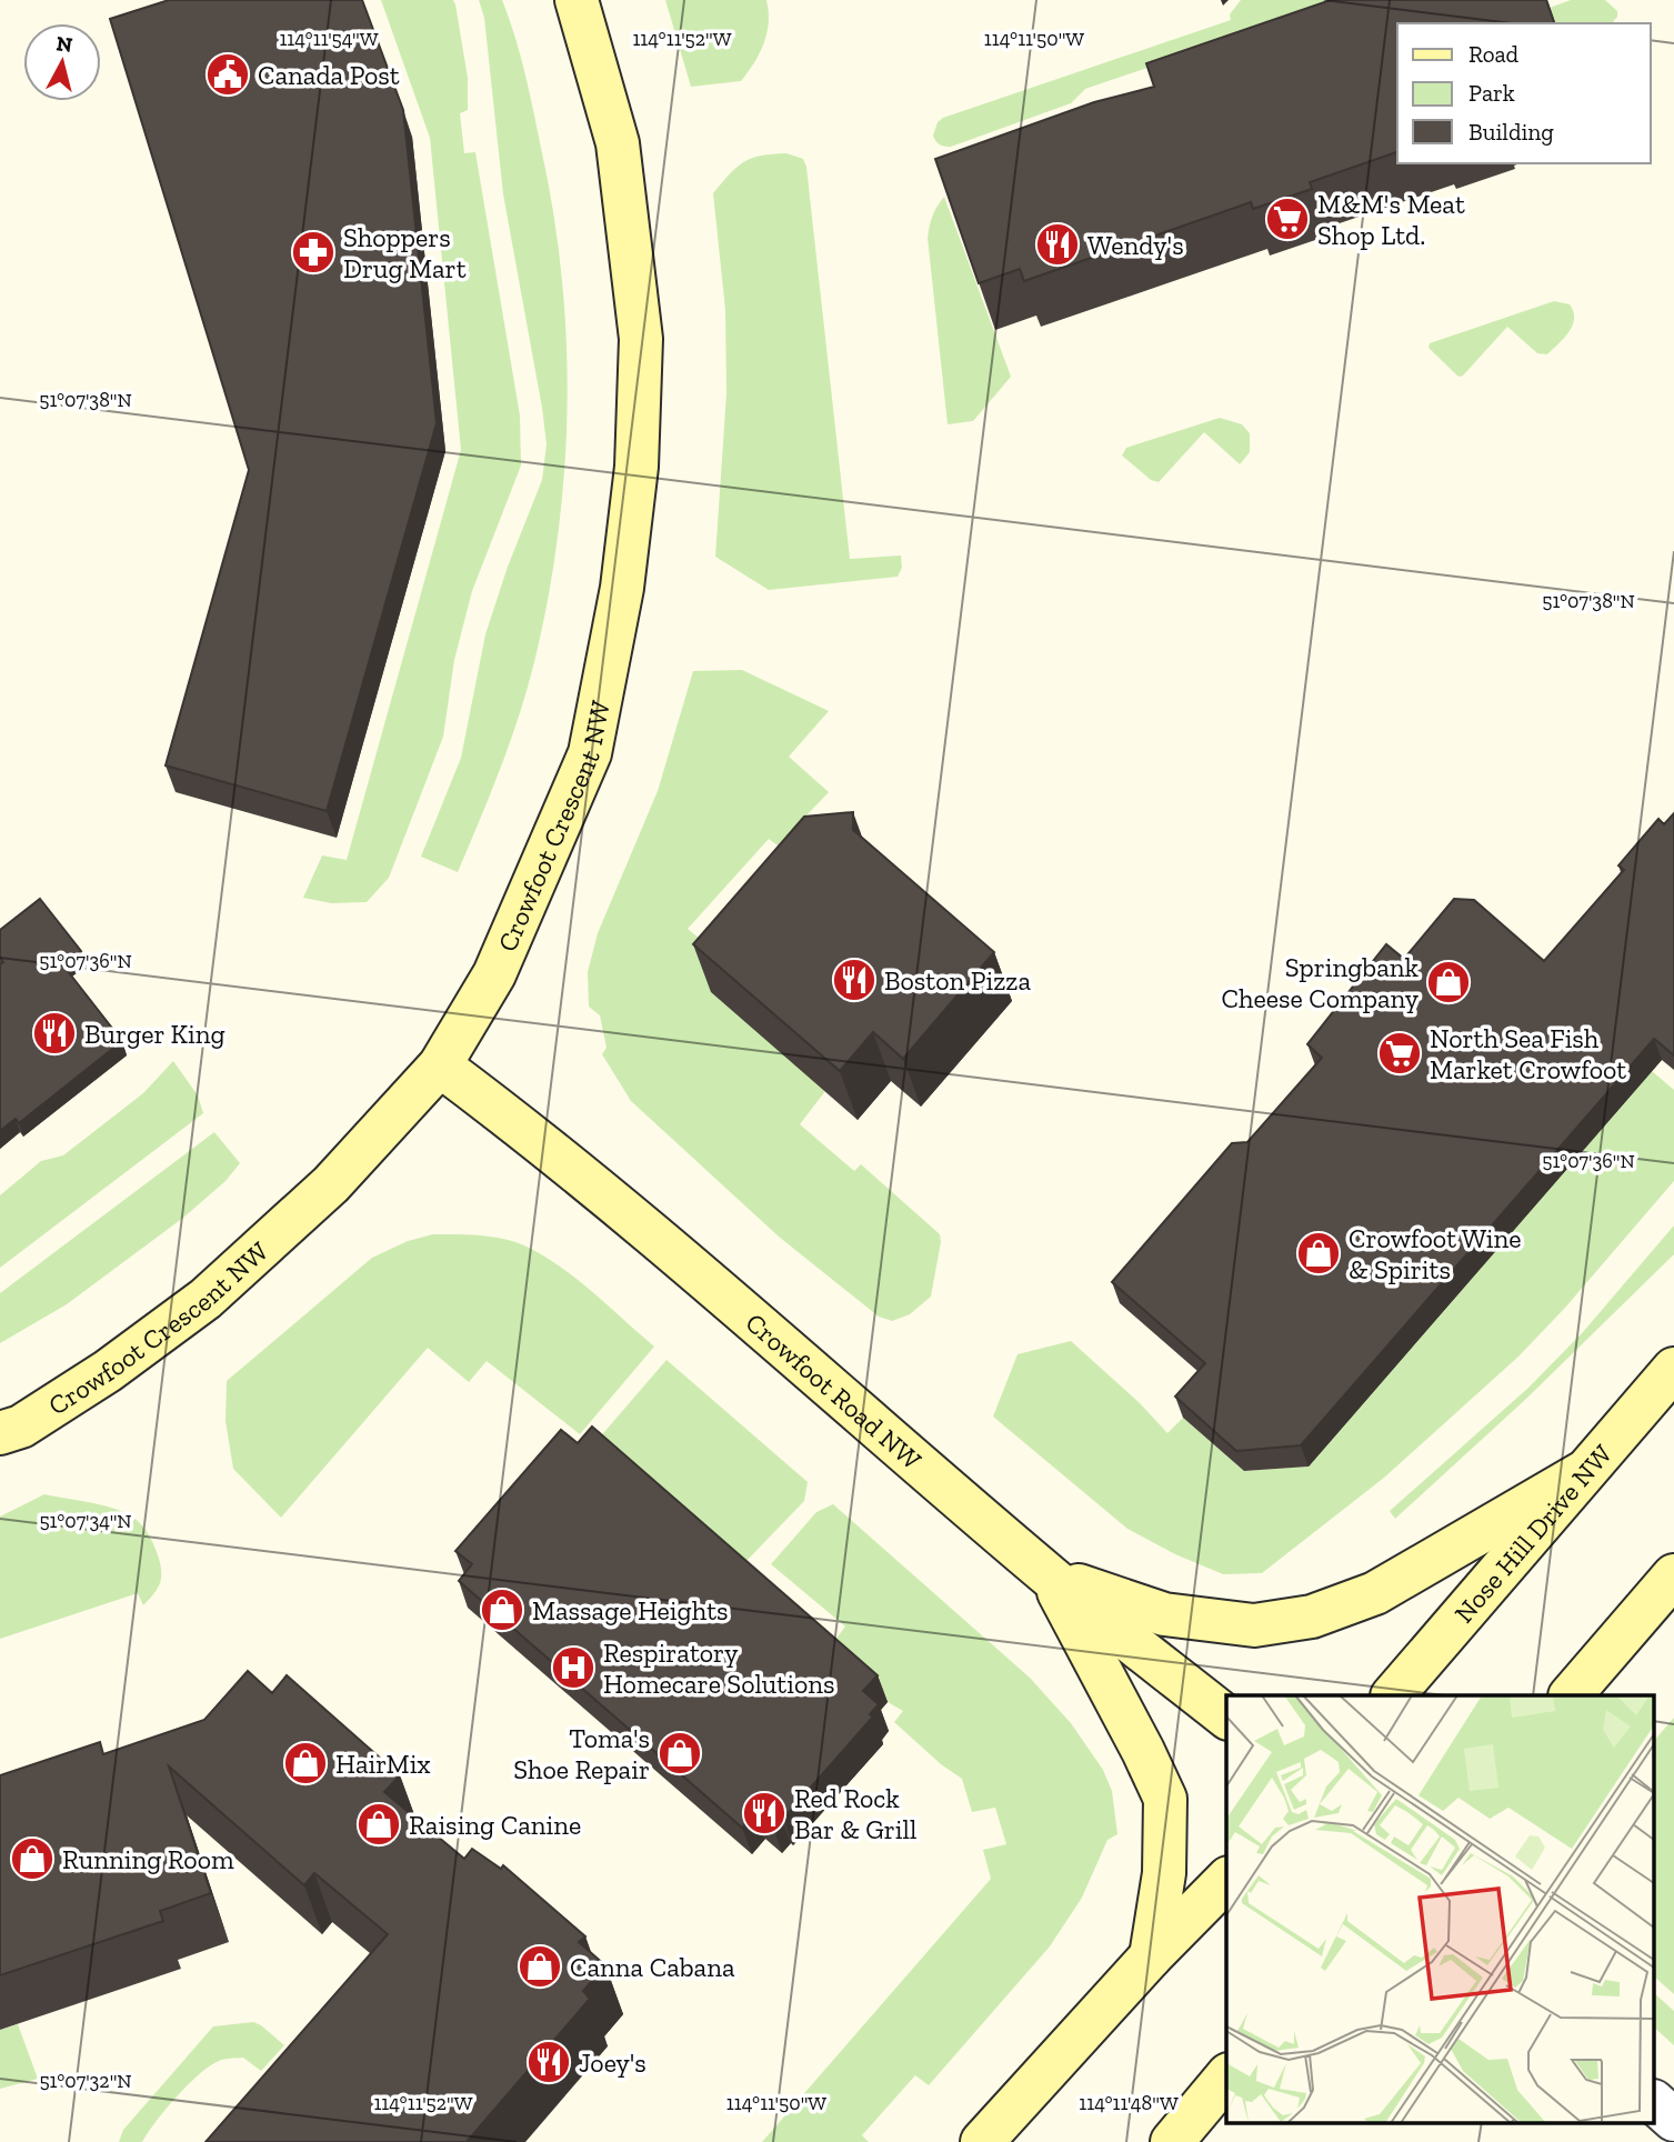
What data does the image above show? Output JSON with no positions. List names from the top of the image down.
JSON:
{
  "streets": {
    "street": ["Crowfoot Crescent NW", "Crowfoot Road NW", "Nose Hill Drive NW"]
  },
  "crossings": [
    ["Crowfoot Crescent NW", "Crowfoot Road NW"]
  ],
  "places": {
    "public building": ["Canada Post"],
    "supermarket": ["M&M's Meat Shop Ltd.", "North Sea Fish Market Crowfoot"],
    "restaurant": [
      "Wendy's",
      "Boston Pizza",
      "Burger King",
      "Red Rock Bar & Grill",
      "Joey's"
    ],
    "pharmacy": ["Shoppers Drug Mart"],
    "shop": [
      "Springbank Cheese Company",
      "Crowfoot Wine & Spirits",
      "Massage Heights",
      "Toma's Shoe Repair",
      "HairMix",
      "Raising Canine",
      "Running Room",
      "Canna Cabana"
    ],
    "hospital": ["Respiratory Homecare Solutions"]
  },
  "legend": ["Road", "Park", "Building"],
  "north": "top",
  "coordinates": [
    "114°11'54\"W",
    "114°11'52\"W",
    "114°11'50\"W",
    "51°07'38\"N",
    "51°07'36\"N",
    "51°07'34\"N",
    "51°07'32\"N",
    "114°11'48\"W"
  ]
}
